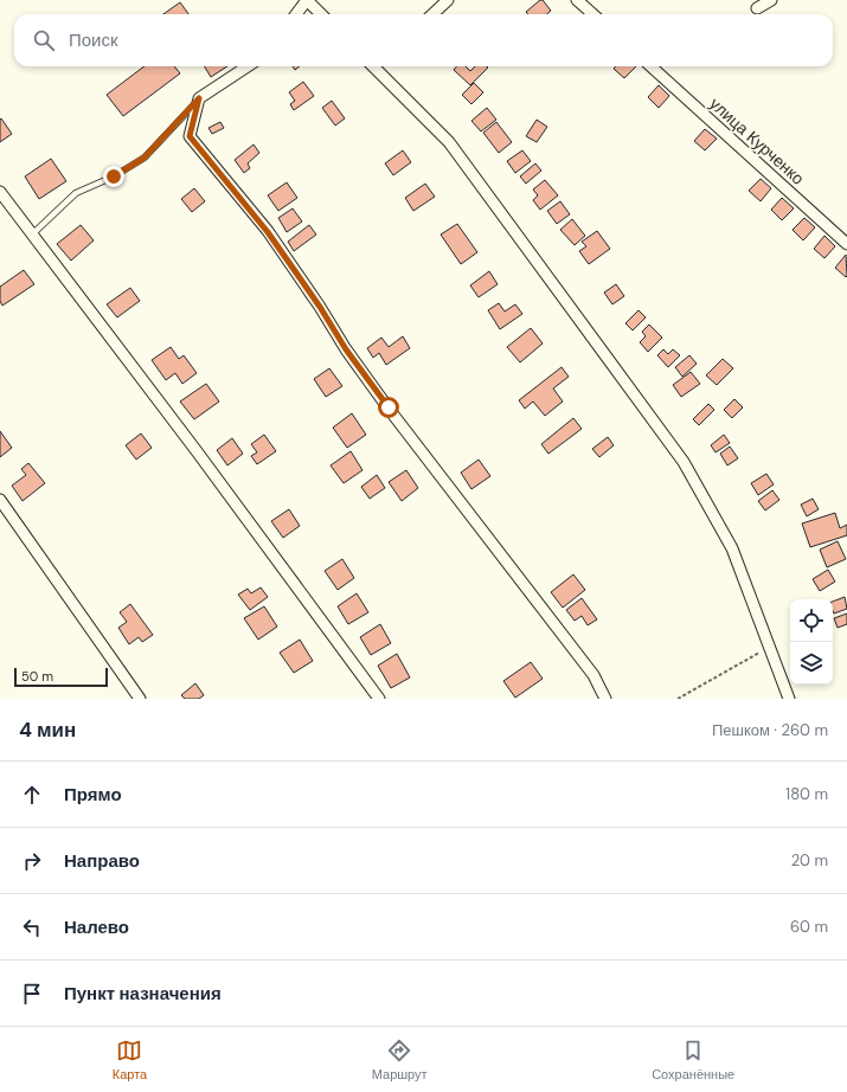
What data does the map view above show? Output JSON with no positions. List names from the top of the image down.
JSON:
{
  "streets": {
    "street": ["улица Курченко"]
  },
  "scale_bar": "50 m",
  "page": {
    "search": "Поиск",
    "scale": "50 m",
    "heading": ["4 мин", "Пешком · 260 m"],
    "list": [
      ["Прямо", "180 m"],
      ["Направо", "20 m"],
      ["Налево", "60 m"],
      "Пункт назначения"
    ],
    "nav": ["Карта", "Маршрут", "Сохранённые"]
  }
}
